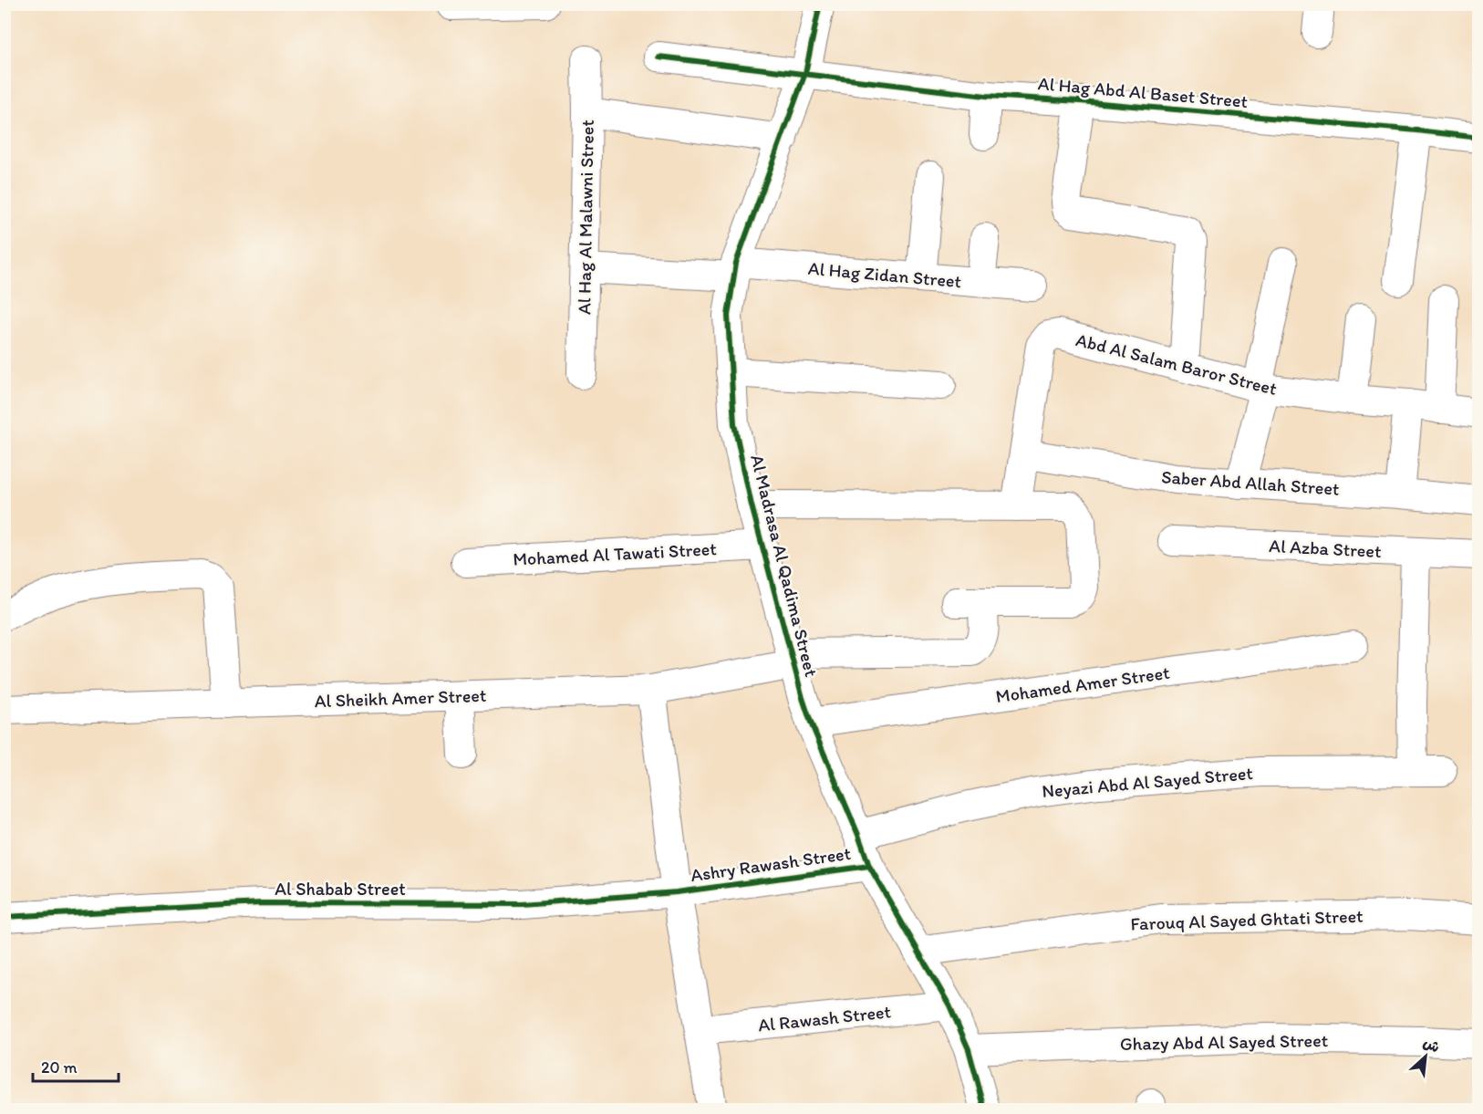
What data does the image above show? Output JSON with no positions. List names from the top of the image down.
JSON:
{
  "streets": {
    "street": [
      "Al Hag Abd Al Baset Street",
      "Al Hag Al Malawni Street",
      "Al Hag Zidan Street",
      "Abd Al Salam Baror Street",
      "Saber Abd Allah Street",
      "Al Azba Street",
      "Mohamed Al Tawati Street",
      "Al Madrasa Al Qadima Street",
      "Mohamed Amer Street",
      "Al Sheikh Amer Street",
      "Neyazi Abd Al Sayed Street",
      "Ashry Rawash Street",
      "Al Shabab Street",
      "Farouq Al Sayed Ghtati Street",
      "Al Rawash Street",
      "Ghazy Abd Al Sayed Street"
    ]
  },
  "crossings": [
    ["Al Hag Abd Al Baset Street", "Al Madrasa Al Qadima Street"],
    ["Al Hag Al Malawni Street", "Al Hag Zidan Street"],
    ["Al Hag Zidan Street", "Al Madrasa Al Qadima Street"],
    ["Abd Al Salam Baror Street", "Saber Abd Allah Street"],
    ["Abd Al Salam Baror Street", "Al Sheikh Amer Street"],
    ["Mohamed Al Tawati Street", "Al Madrasa Al Qadima Street"],
    ["Al Madrasa Al Qadima Street", "Mohamed Amer Street"],
    ["Al Madrasa Al Qadima Street", "Al Sheikh Amer Street"],
    ["Al Madrasa Al Qadima Street", "Neyazi Abd Al Sayed Street"],
    ["Al Madrasa Al Qadima Street", "Ashry Rawash Street"],
    ["Al Madrasa Al Qadima Street", "Farouq Al Sayed Ghtati Street"],
    ["Al Madrasa Al Qadima Street", "Al Rawash Street"],
    ["Al Madrasa Al Qadima Street", "Ghazy Abd Al Sayed Street"],
    ["Ashry Rawash Street", "Al Shabab Street"]
  ],
  "scale_bar": "20 m",
  "north": "top right"
}
